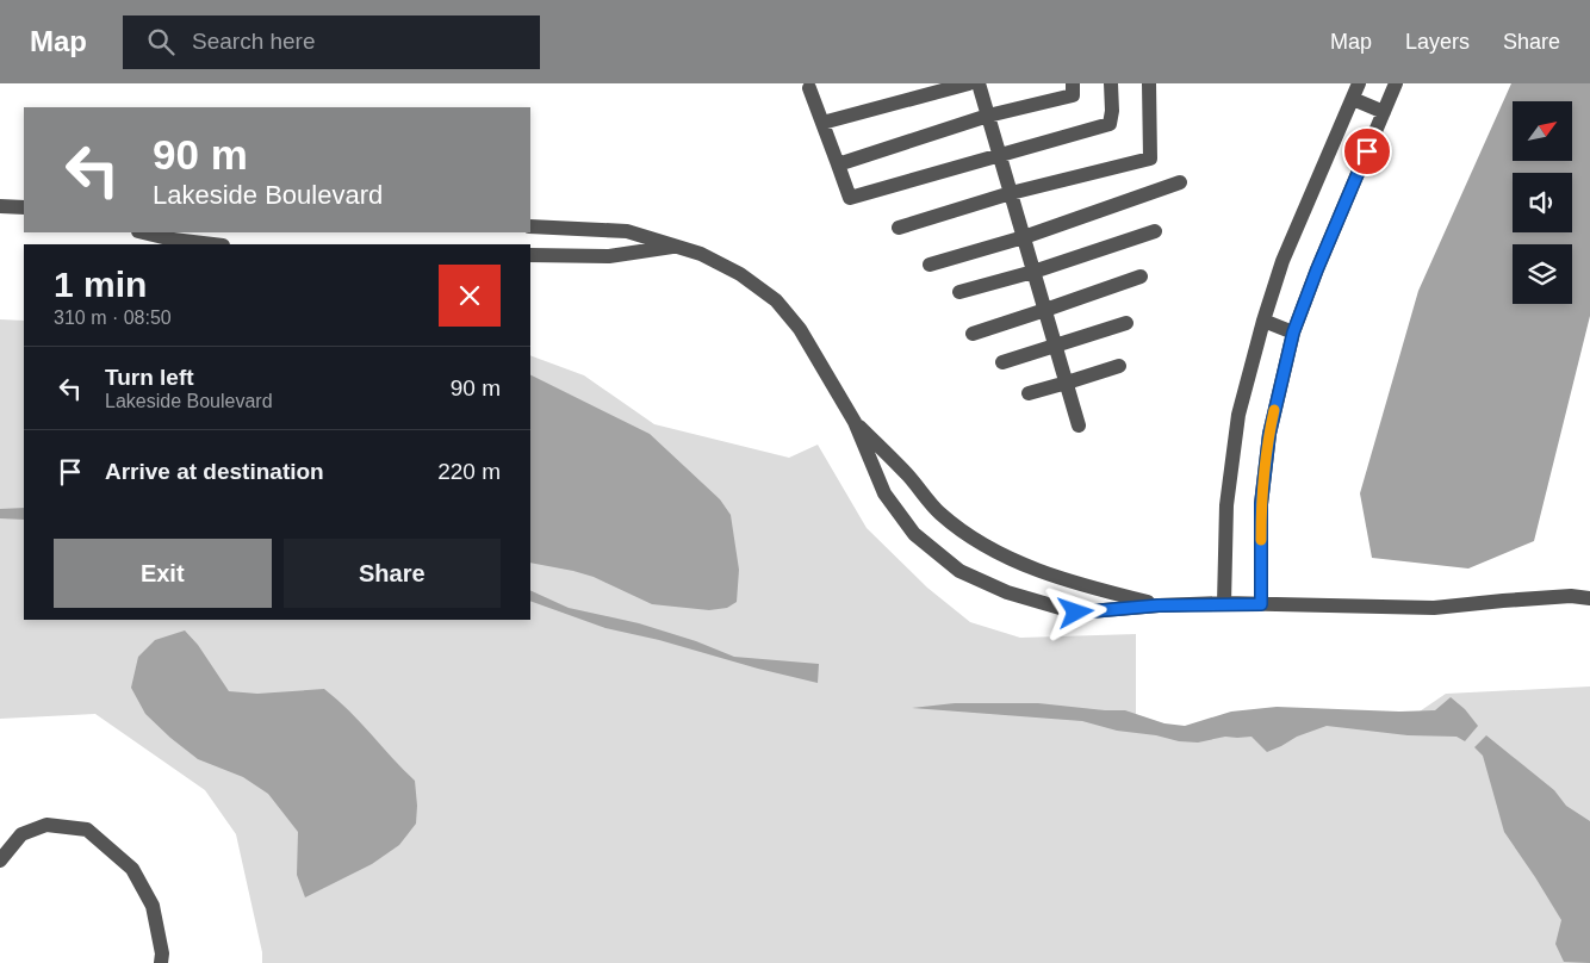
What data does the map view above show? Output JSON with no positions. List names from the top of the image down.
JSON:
{
  "north": "top right",
  "page": {
    "header": "Map",
    "search": "Search here",
    "nav": ["Map", "Layers", "Share"],
    "turn": ["90 m", "Lakeside Boulevard"],
    "heading": ["1 min", "310 m · 08:50"],
    "list": [
      {
        "name": "Turn left",
        "note": "Lakeside Boulevard",
        "value": "90 m"
      },
      {
        "name": "Arrive at destination",
        "value": "220 m"
      }
    ],
    "buttons": ["Exit", "Share"]
  }
}
